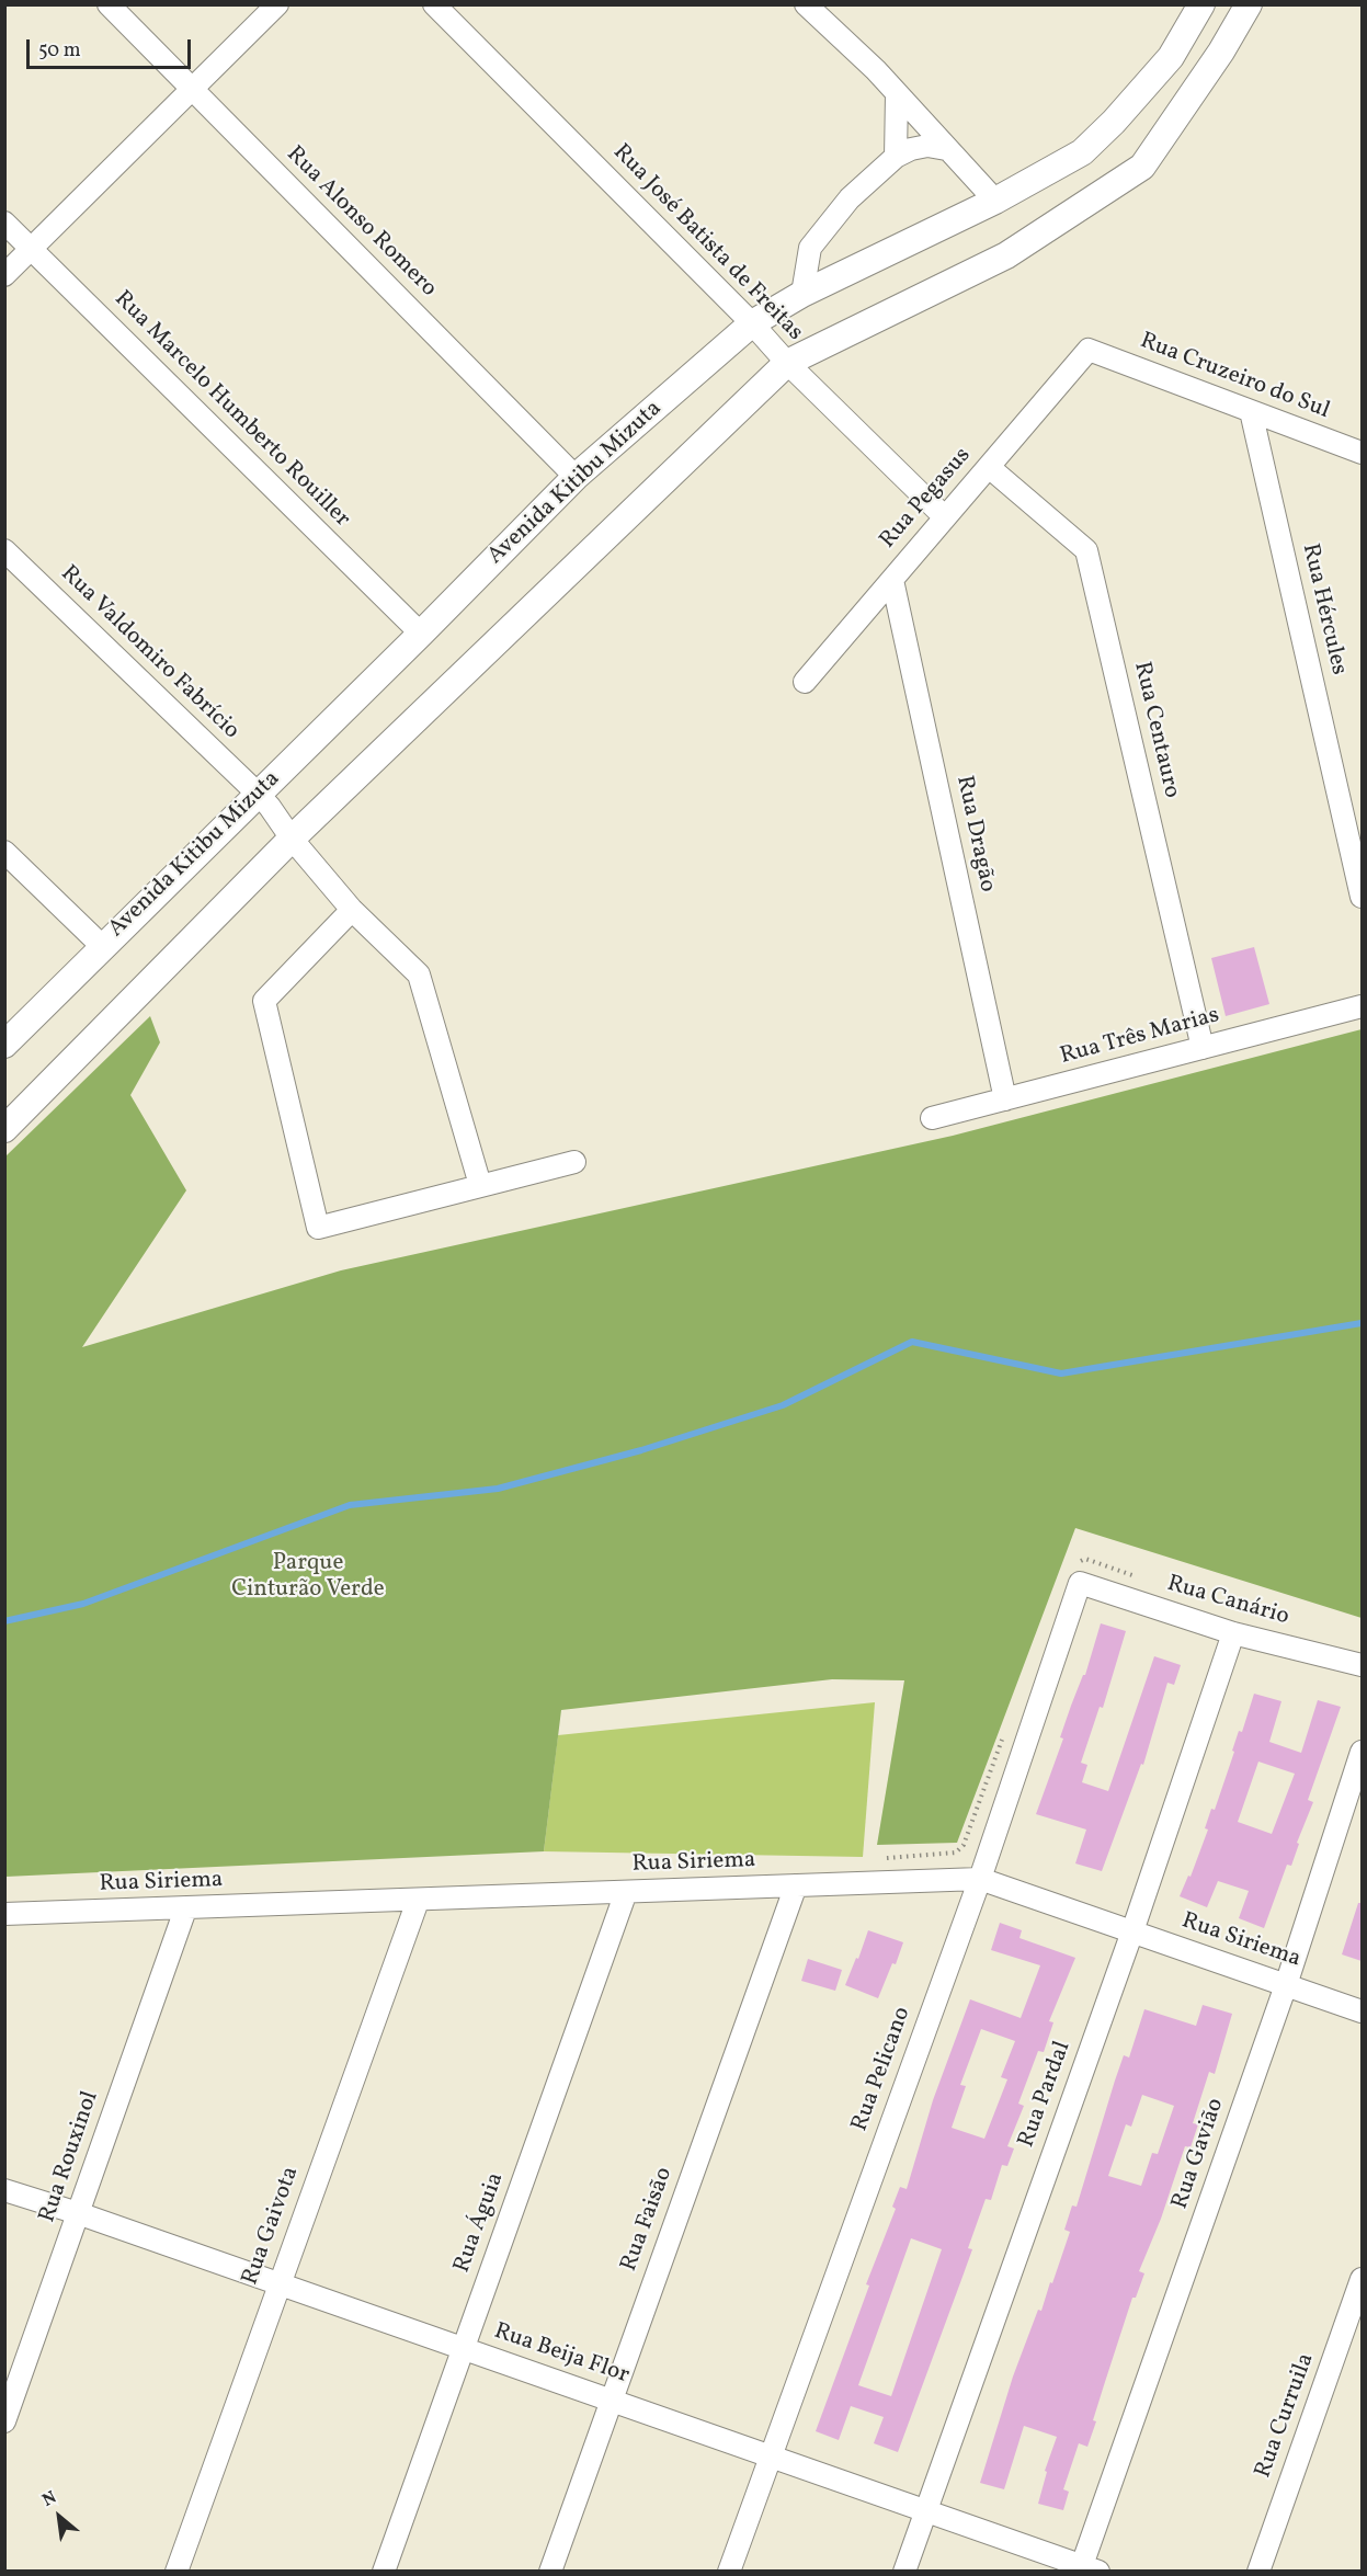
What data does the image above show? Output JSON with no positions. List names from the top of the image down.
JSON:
{
  "streets": {
    "street": [
      "Rua Alonso Romero",
      "Rua José Batista de Freitas",
      "Rua Cruzeiro do Sul",
      "Rua Marcelo Humberto Rouiller",
      "Avenida Kitibu Mizuta",
      "Rua Pegasus",
      "Rua Hércules",
      "Rua Valdomiro Fabrício",
      "Rua Centauro",
      "Rua Dragão",
      "Rua Três Marias",
      "Rua Canário",
      "Rua Siriema",
      "Rua Pelicano",
      "Rua Pardal",
      "Rua Gavião",
      "Rua Rouxinol",
      "Rua Faisão",
      "Rua Águia",
      "Rua Gaivota",
      "Rua Beija Flor",
      "Rua Curruila"
    ]
  },
  "crossings": [
    ["Rua Alonso Romero", "Avenida Kitibu Mizuta"],
    ["Rua José Batista de Freitas", "Avenida Kitibu Mizuta"],
    ["Rua José Batista de Freitas", "Rua Pegasus"],
    ["Rua Cruzeiro do Sul", "Rua Pegasus"],
    ["Rua Cruzeiro do Sul", "Rua Hércules"],
    ["Rua Marcelo Humberto Rouiller", "Avenida Kitibu Mizuta"],
    ["Avenida Kitibu Mizuta", "Rua Valdomiro Fabrício"],
    ["Rua Pegasus", "Rua Centauro"],
    ["Rua Pegasus", "Rua Dragão"],
    ["Rua Centauro", "Rua Três Marias"],
    ["Rua Dragão", "Rua Três Marias"],
    ["Rua Canário", "Rua Pelicano"],
    ["Rua Canário", "Rua Pardal"],
    ["Rua Siriema", "Rua Pelicano"],
    ["Rua Siriema", "Rua Pardal"],
    ["Rua Siriema", "Rua Gavião"],
    ["Rua Siriema", "Rua Rouxinol"],
    ["Rua Siriema", "Rua Faisão"],
    ["Rua Siriema", "Rua Águia"],
    ["Rua Siriema", "Rua Gaivota"],
    ["Rua Pelicano", "Rua Beija Flor"],
    ["Rua Pardal", "Rua Beija Flor"],
    ["Rua Gavião", "Rua Beija Flor"],
    ["Rua Rouxinol", "Rua Beija Flor"],
    ["Rua Faisão", "Rua Beija Flor"],
    ["Rua Águia", "Rua Beija Flor"],
    ["Rua Gaivota", "Rua Beija Flor"]
  ],
  "parks": ["Parque Cinturão Verde"],
  "scale_bar": "50 m",
  "north": "top left"
}
